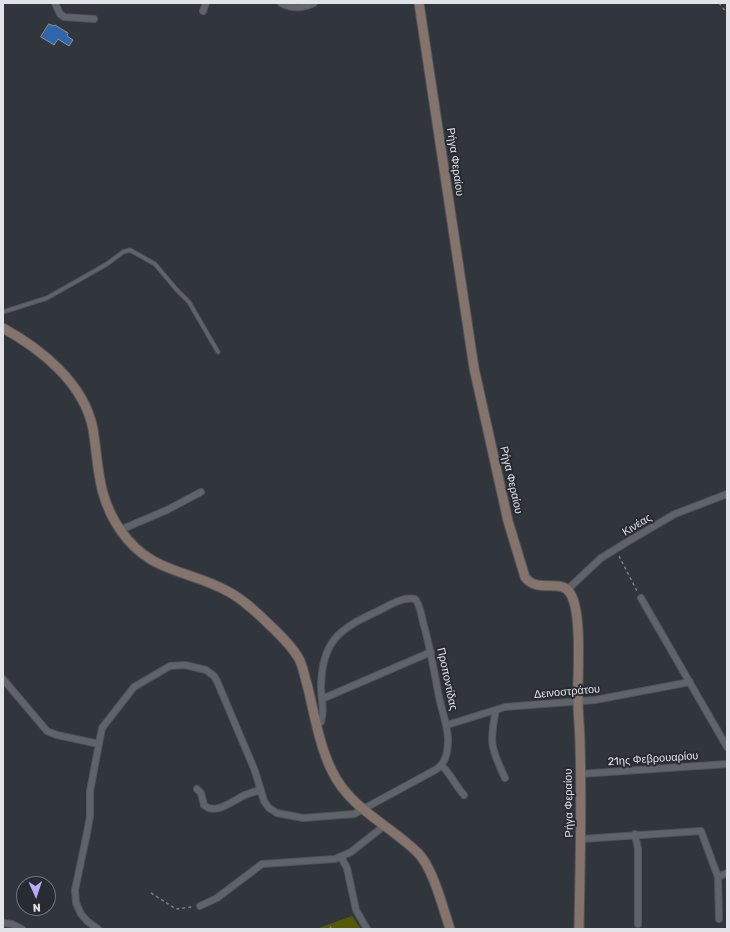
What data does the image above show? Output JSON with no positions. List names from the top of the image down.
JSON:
{
  "streets": {
    "street": [
      "Ρήγα Φεραίου",
      "Κινέας",
      "Προποντίδας",
      "Δεινοστράτου",
      "21ης Φεβρουαρίου"
    ]
  },
  "crossings": [
    ["Ρήγα Φεραίου", "Κινέας"],
    ["Ρήγα Φεραίου", "Δεινοστράτου"],
    ["Ρήγα Φεραίου", "21ης Φεβρουαρίου"],
    ["Προποντίδας", "Δεινοστράτου"]
  ],
  "north": "bottom"
}
